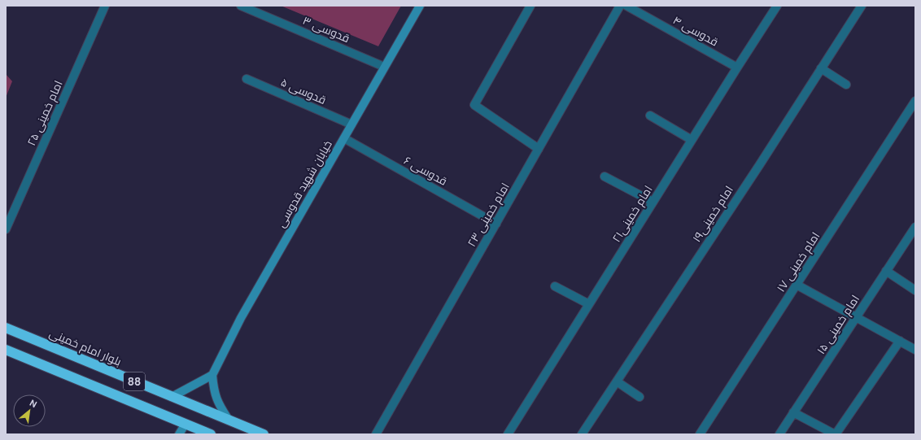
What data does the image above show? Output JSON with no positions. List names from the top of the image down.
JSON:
{
  "streets": {
    "highway": ["بلوار امام خمینی", "88"],
    "main road": ["خیابان شهید قدوسی"],
    "street": [
      "قدوسی ۳",
      "قدوسی ۴",
      "قدوسی ۵",
      "امام خمینی ۲۵",
      "قدوسی ۶",
      "امام خمینی۲۱",
      "امام خمینی۱۹",
      "امام خمینی ۲۳",
      "امام خمینی ۱۷",
      "امام خمینی ۱۵"
    ]
  },
  "crossings": [
    ["قدوسی ۳", "خیابان شهید قدوسی"],
    ["قدوسی ۴", "امام خمینی۲۱"],
    ["قدوسی ۵", "خیابان شهید قدوسی"],
    ["قدوسی ۶", "خیابان شهید قدوسی"],
    ["قدوسی ۶", "امام خمینی ۲۳"]
  ],
  "north": "top right"
}
